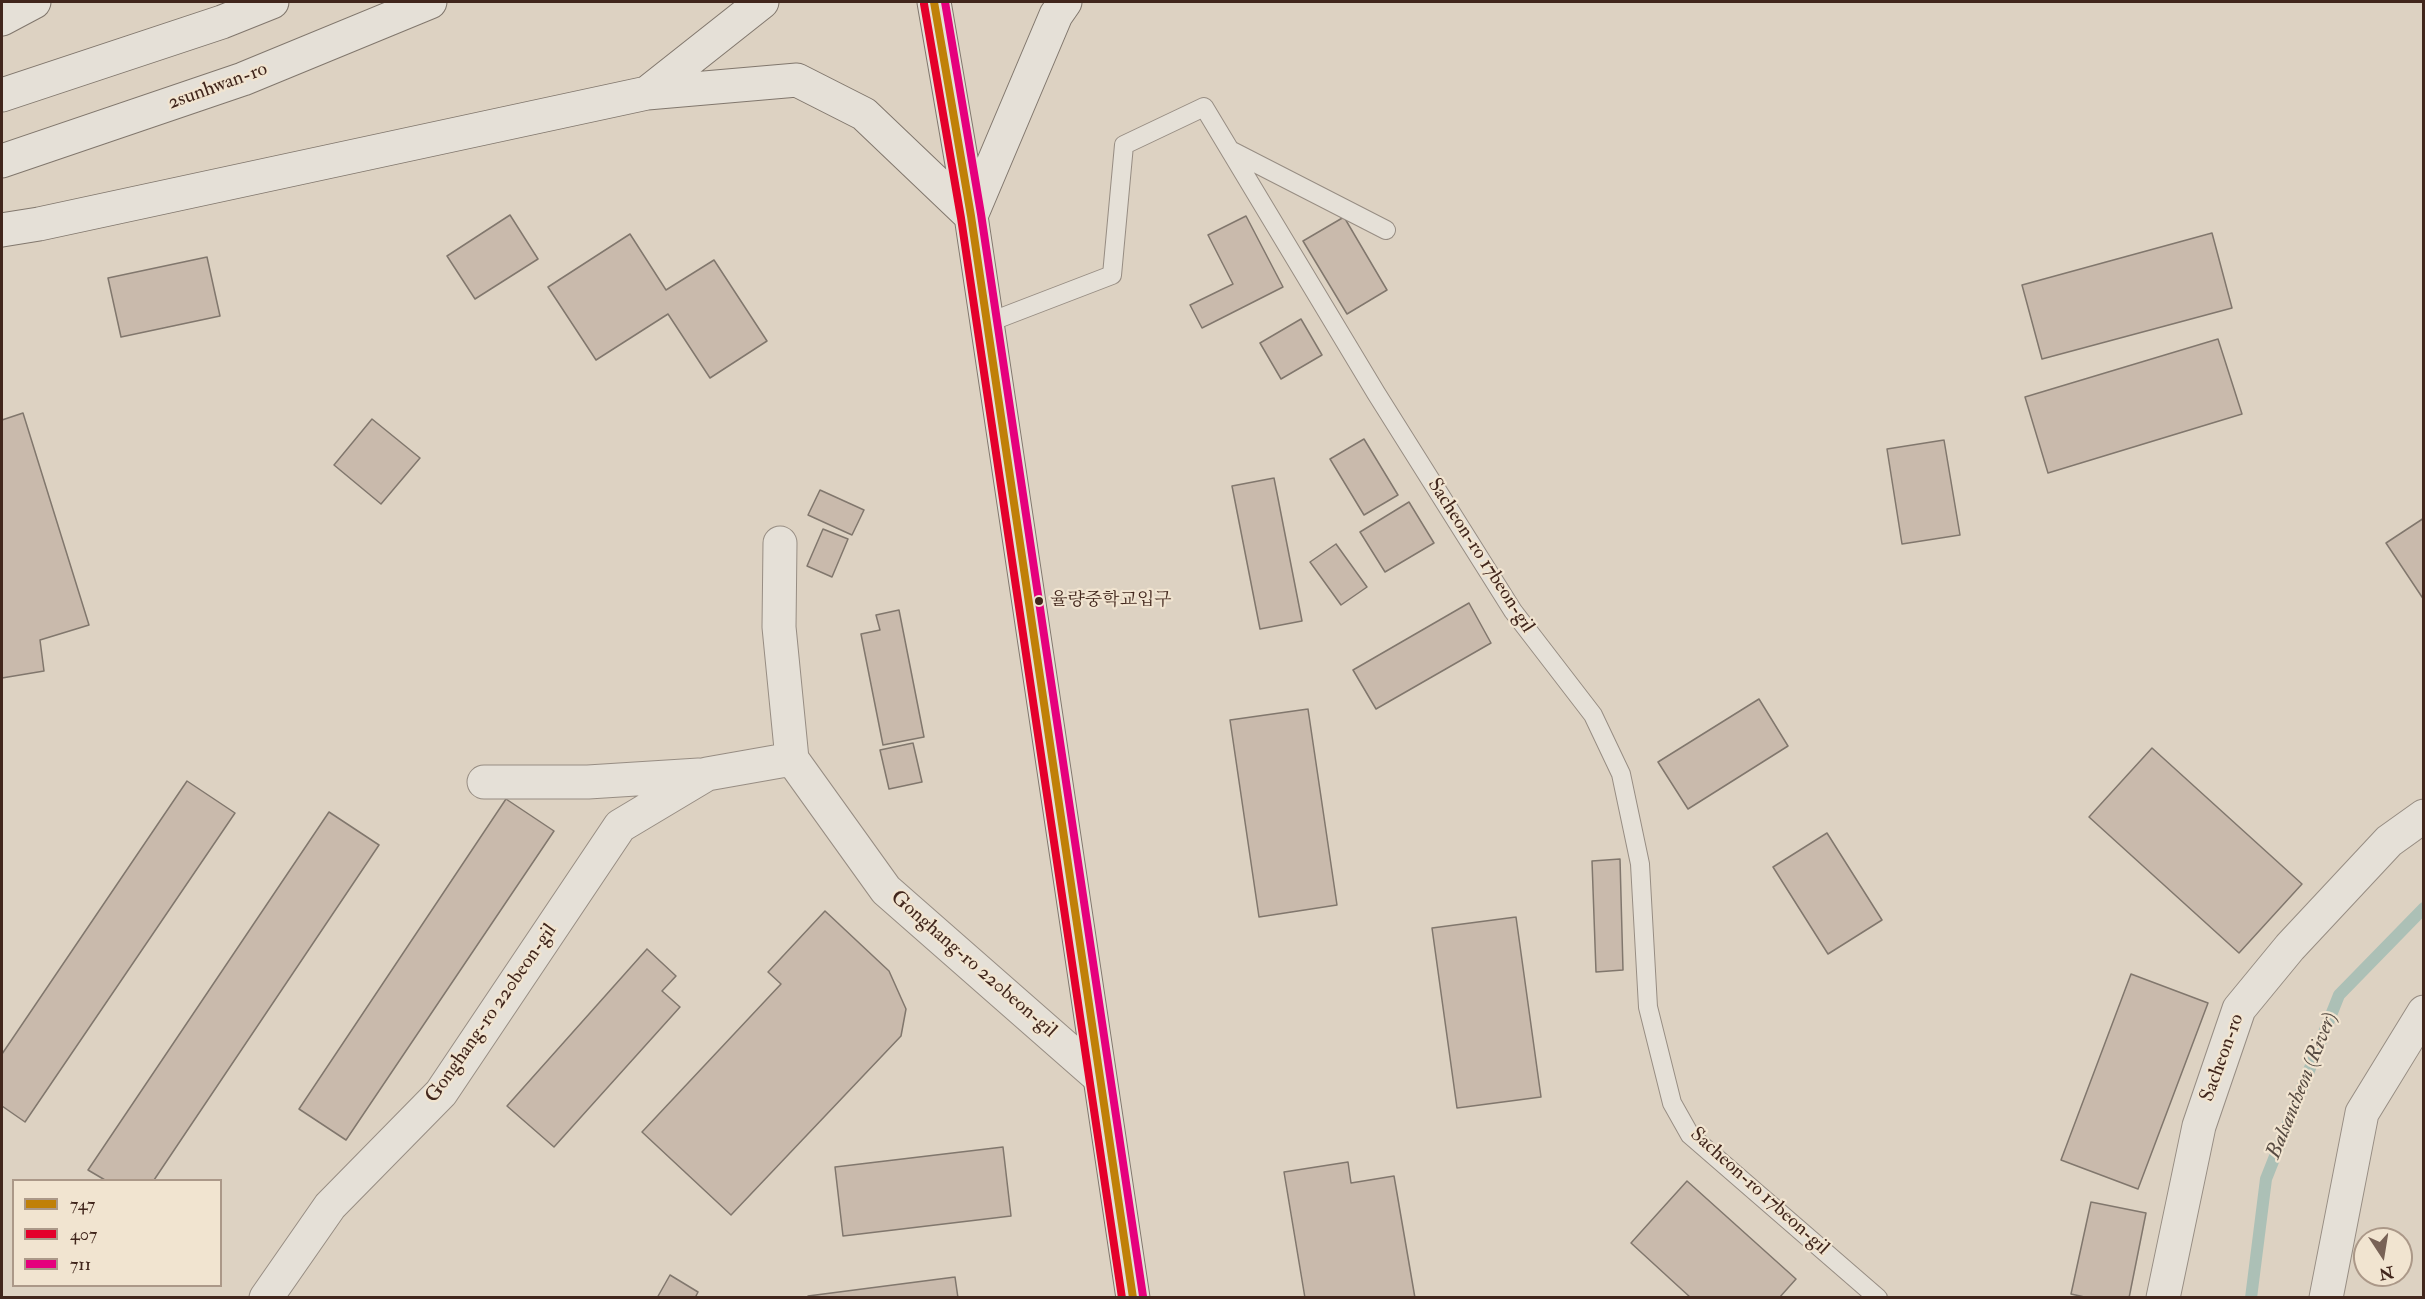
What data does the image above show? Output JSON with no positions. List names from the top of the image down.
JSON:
{
  "streets": {
    "street": ["2sunhwan-ro", "Gonghang-ro 220beon-gil", "Sacheon-ro"],
    "lane": ["Sacheon-ro 17beon-gil"]
  },
  "water": ["Balsancheon (River)"],
  "places": ["율량중학교입구"],
  "lines": ["transit line 747", "transit line 711", "transit line 407"],
  "legend": ["747", "407", "711"],
  "north": "bottom"
}
